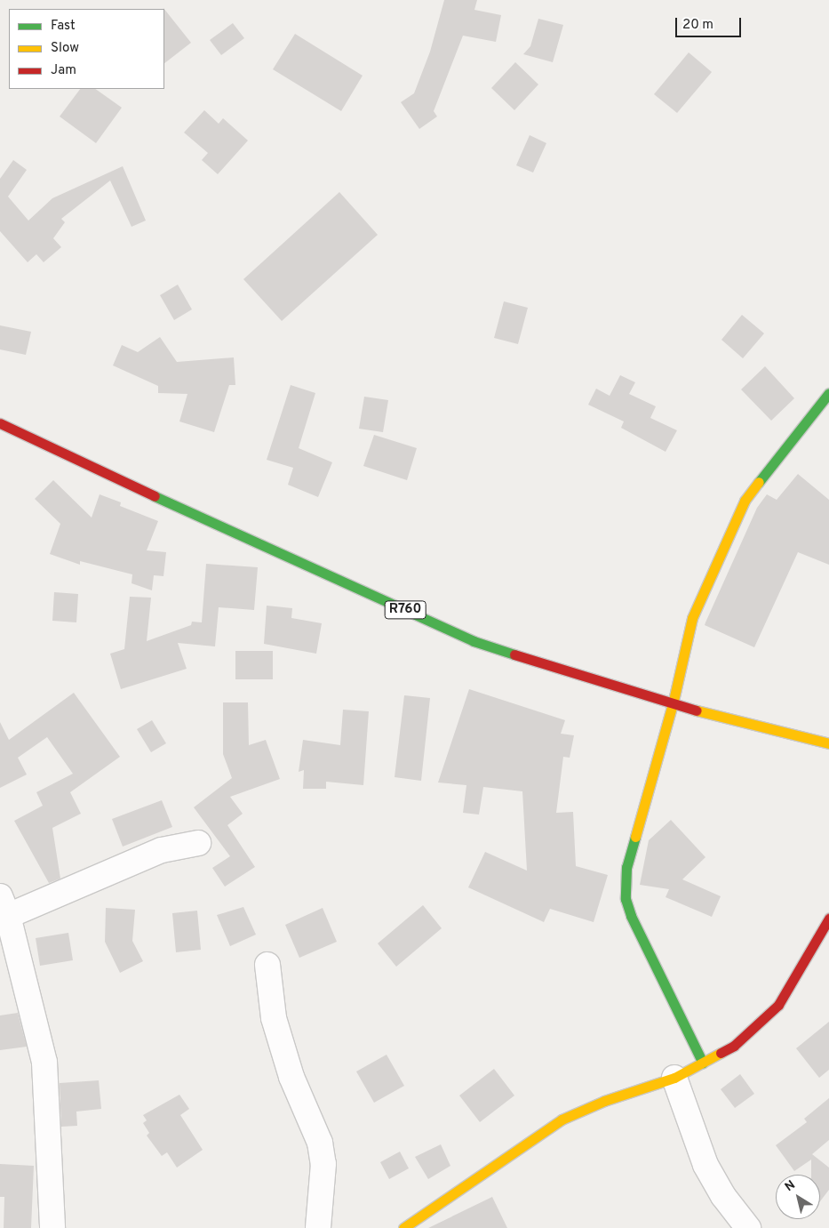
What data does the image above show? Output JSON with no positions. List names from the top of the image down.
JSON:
{
  "streets": {
    "street": ["R760"]
  },
  "legend": ["Fast", "Slow", "Jam"],
  "scale_bar": "20 m",
  "north": "top left"
}
